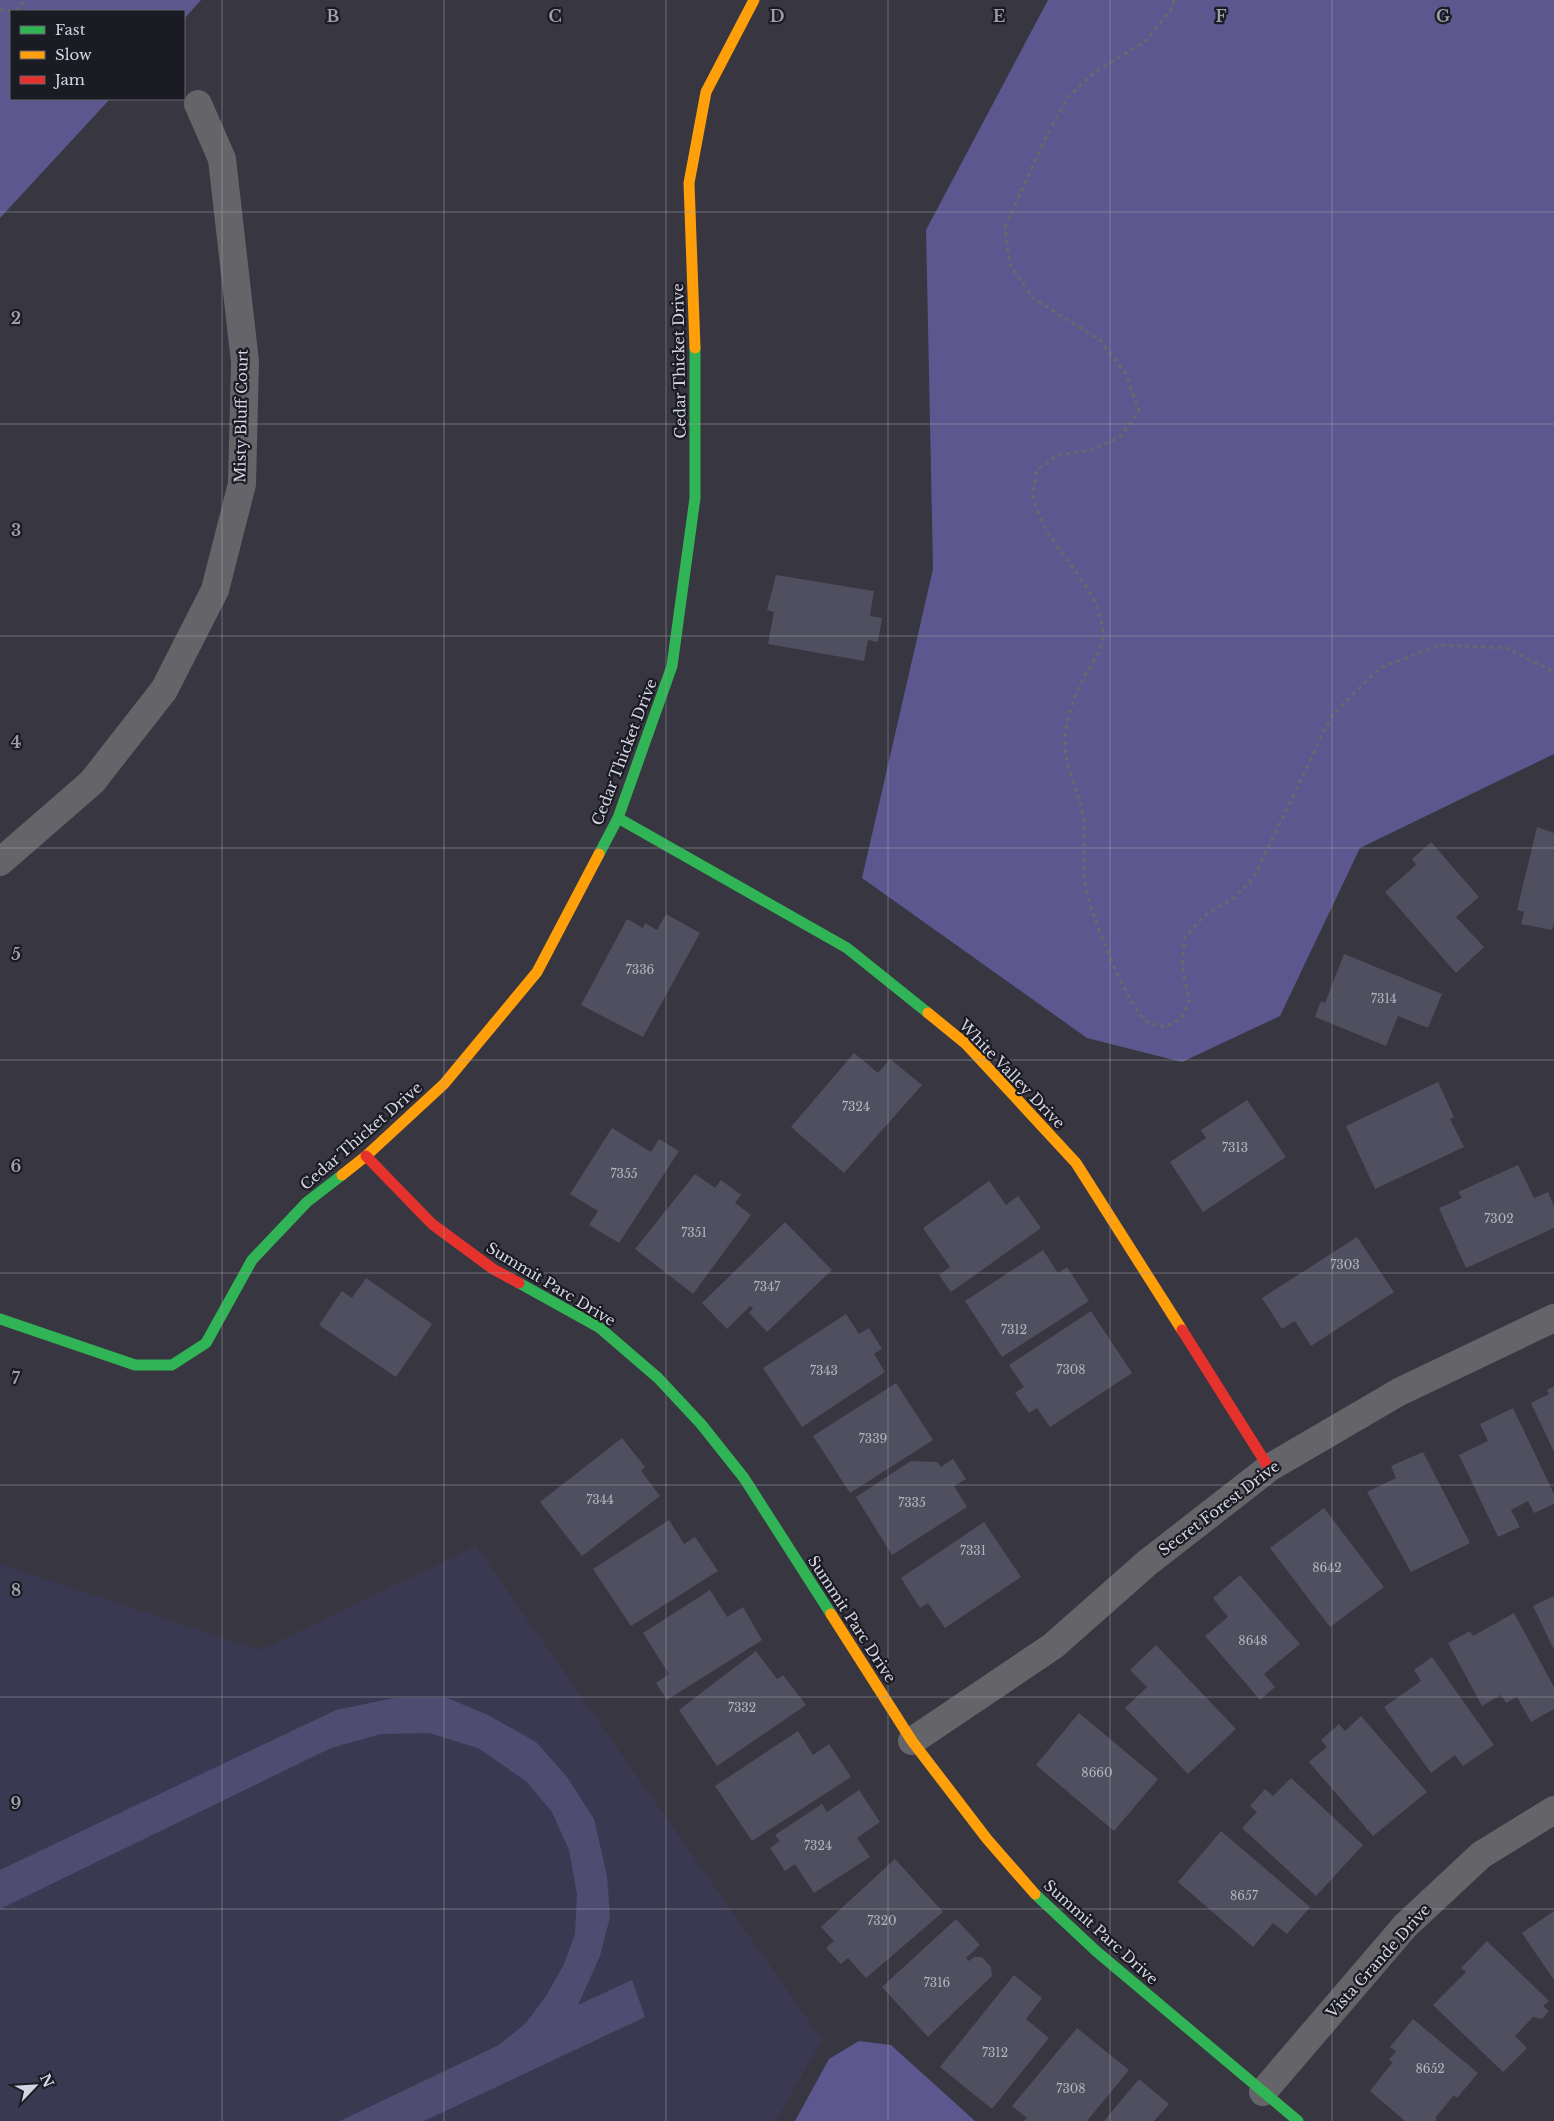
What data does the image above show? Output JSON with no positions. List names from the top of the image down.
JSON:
{
  "streets": {
    "street": [
      "Cedar Thicket Drive",
      "Misty Bluff Court",
      "White Valley Drive",
      "Summit Parc Drive",
      "Secret Forest Drive",
      "Vista Grande Drive"
    ]
  },
  "crossings": [
    ["Cedar Thicket Drive", "White Valley Drive"],
    ["Cedar Thicket Drive", "Summit Parc Drive"],
    ["White Valley Drive", "Secret Forest Drive"],
    ["Summit Parc Drive", "Secret Forest Drive"],
    ["Summit Parc Drive", "Vista Grande Drive"]
  ],
  "house_numbers": [
    "7336",
    "7314",
    "7324",
    "7313",
    "7355",
    "7302",
    "7351",
    "7303",
    "7347",
    "7312",
    "7308",
    "7343",
    "7339",
    "7344",
    "7335",
    "7331",
    "8642",
    "8648",
    "7332",
    "8660",
    "7324",
    "8657",
    "7320",
    "7316",
    "7312",
    "8652",
    "7308"
  ],
  "legend": ["Fast", "Slow", "Jam"],
  "north": "top right",
  "grid": {
    "columns": [
      "B",
      "C",
      "D",
      "E",
      "F",
      "G"
    ],
    "rows": [
      "2",
      "3",
      "4",
      "5",
      "6",
      "7",
      "8",
      "9"
    ]
  }
}
